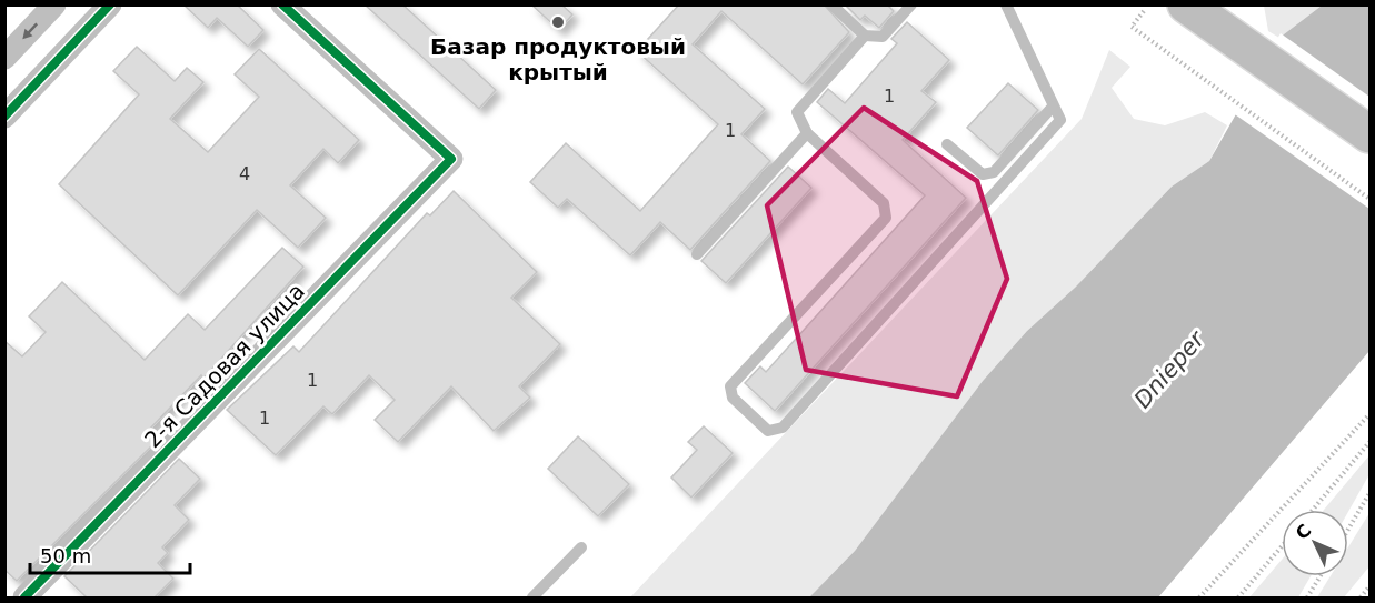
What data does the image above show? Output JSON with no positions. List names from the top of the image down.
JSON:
{
  "streets": {
    "street": ["2-я Садовая улица"]
  },
  "water": ["Dnieper"],
  "places": ["Базар продуктовый крытый"],
  "house_numbers": [
    "1",
    "1",
    "4",
    "1",
    "1"
  ],
  "scale_bar": "50 m",
  "north": "top left"
}
